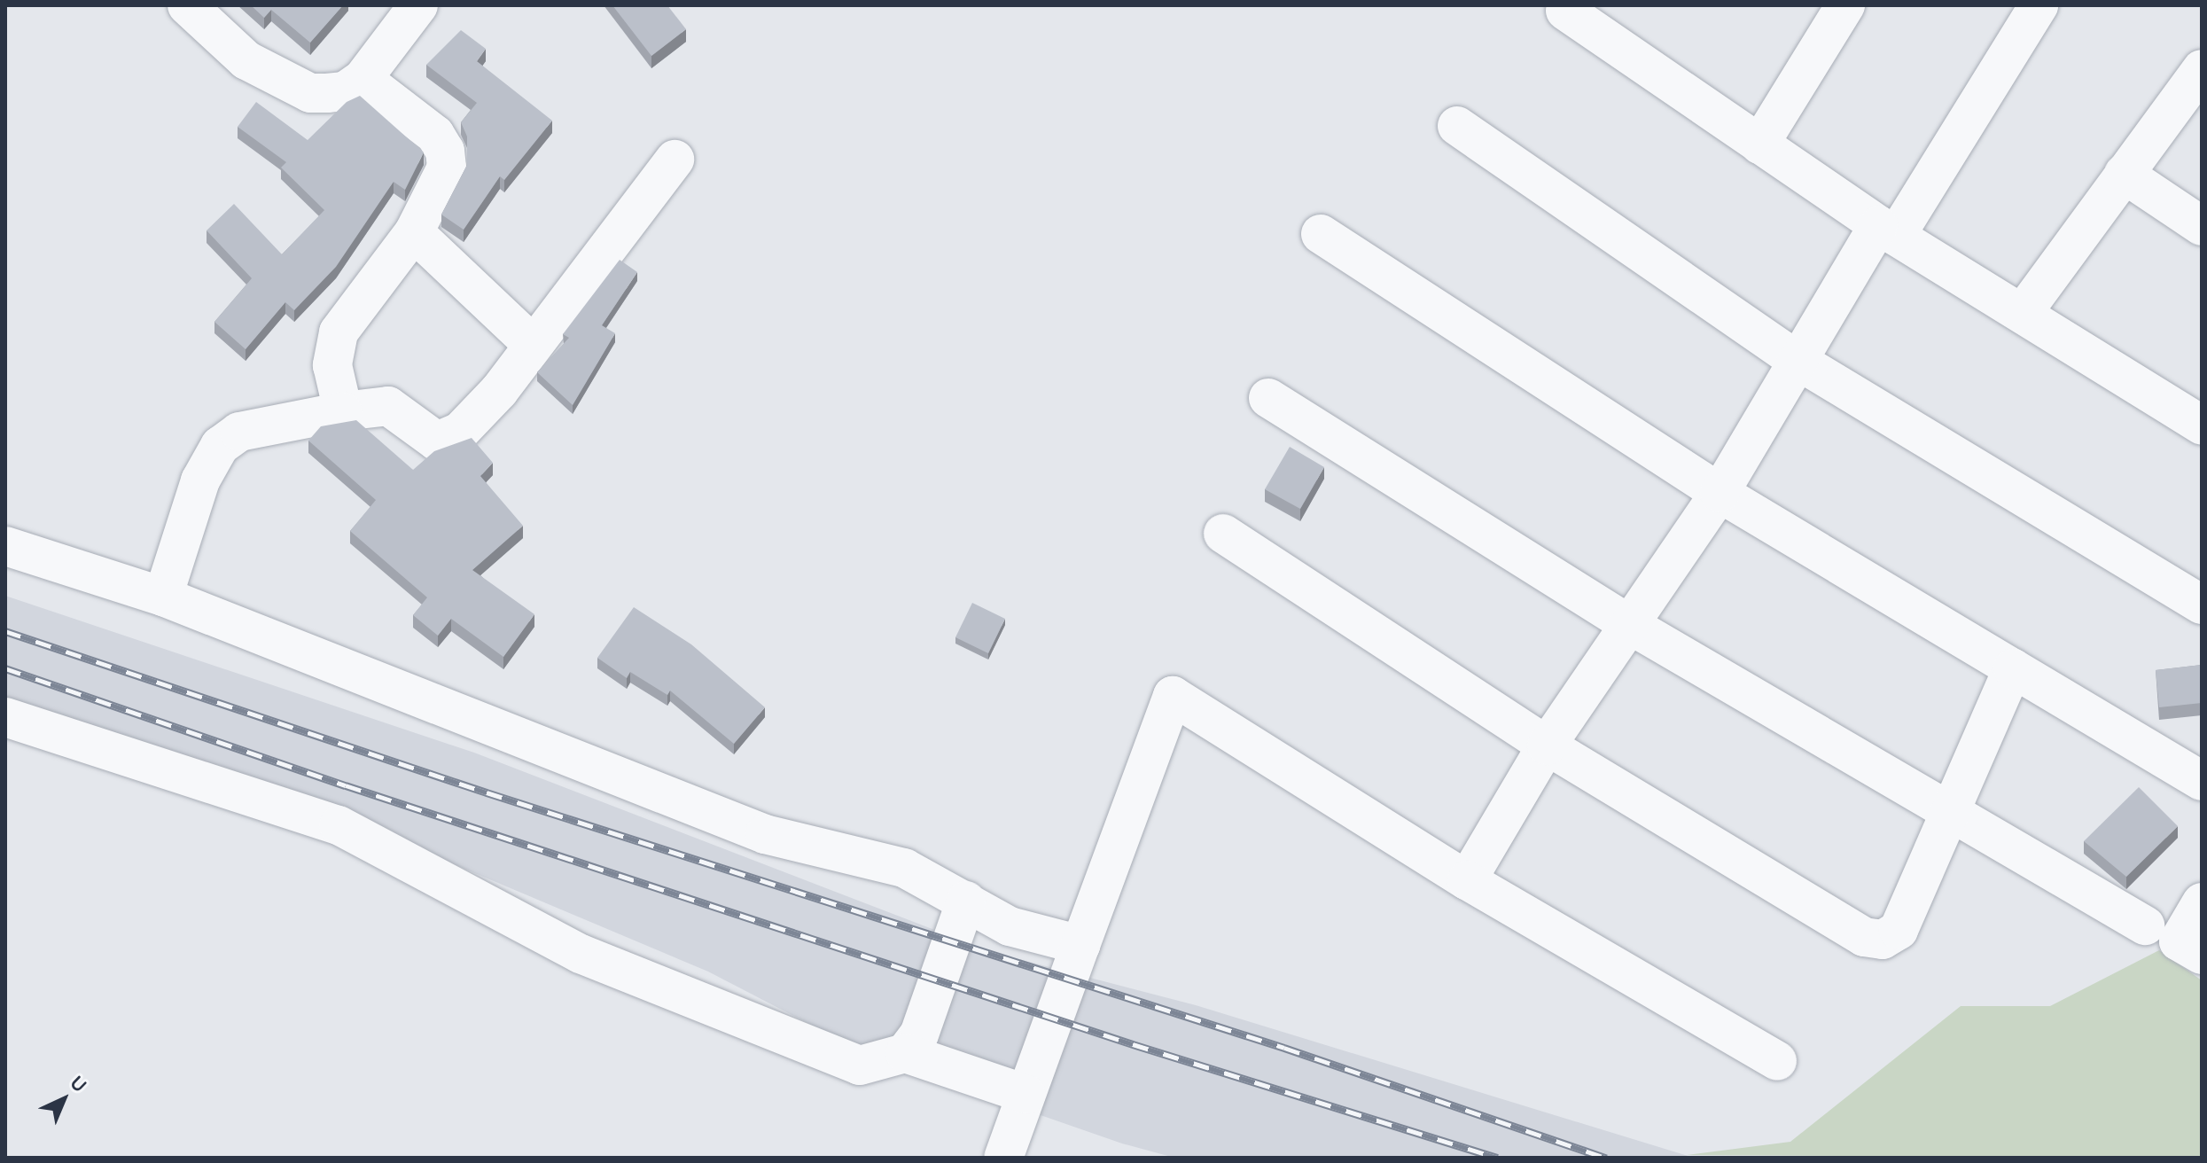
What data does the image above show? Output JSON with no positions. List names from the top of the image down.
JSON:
{
  "north": "top right"
}
